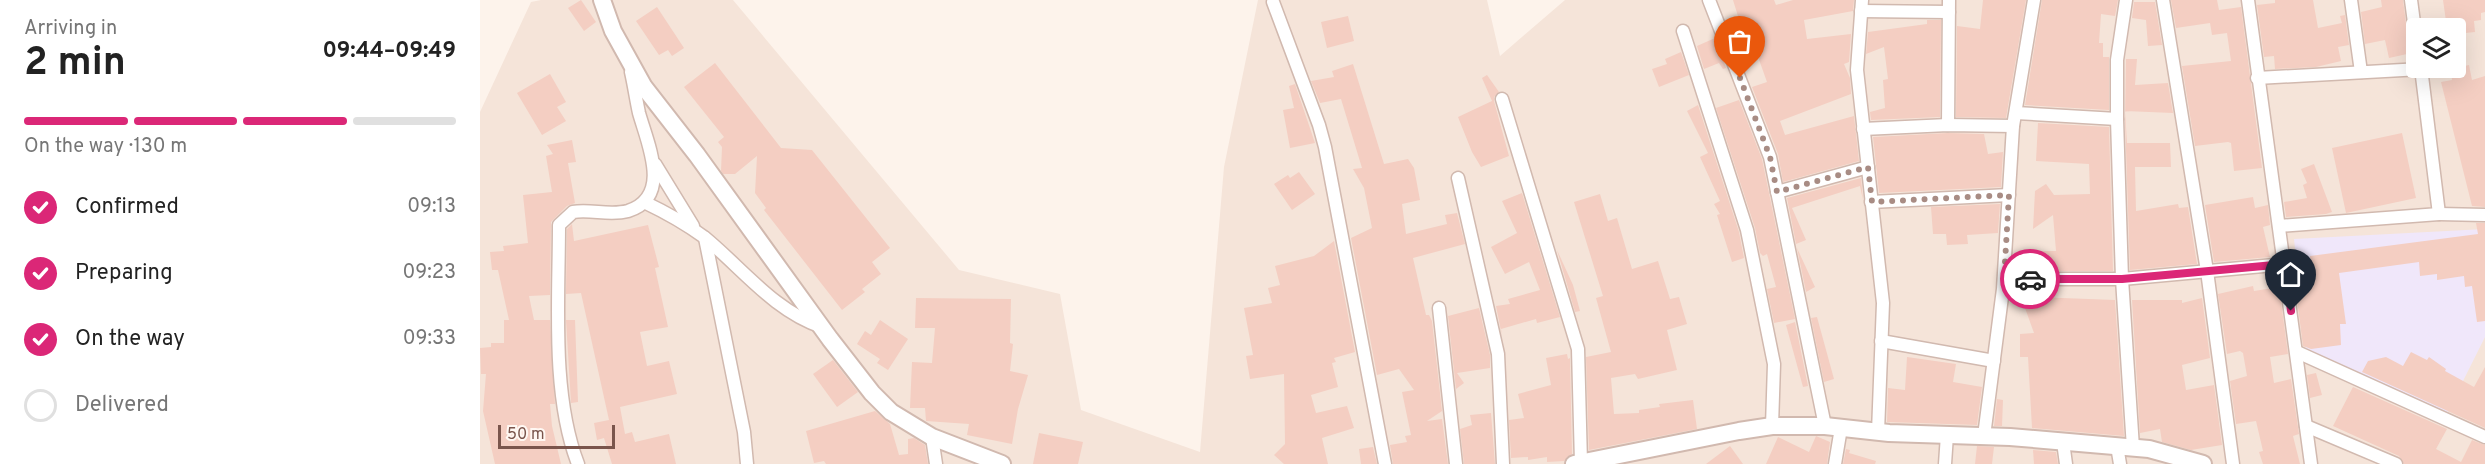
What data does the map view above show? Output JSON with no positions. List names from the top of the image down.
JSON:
{
  "scale_bar": "50 m",
  "page": {
    "heading": ["2 min", "Arriving in", "09:44–09:49"],
    "bar": "On the way · 130 m",
    "list": [
      ["Confirmed", "09:13"],
      ["Preparing", "09:23"],
      ["On the way", "09:33"],
      "Delivered"
    ],
    "scale": "50 m"
  }
}
